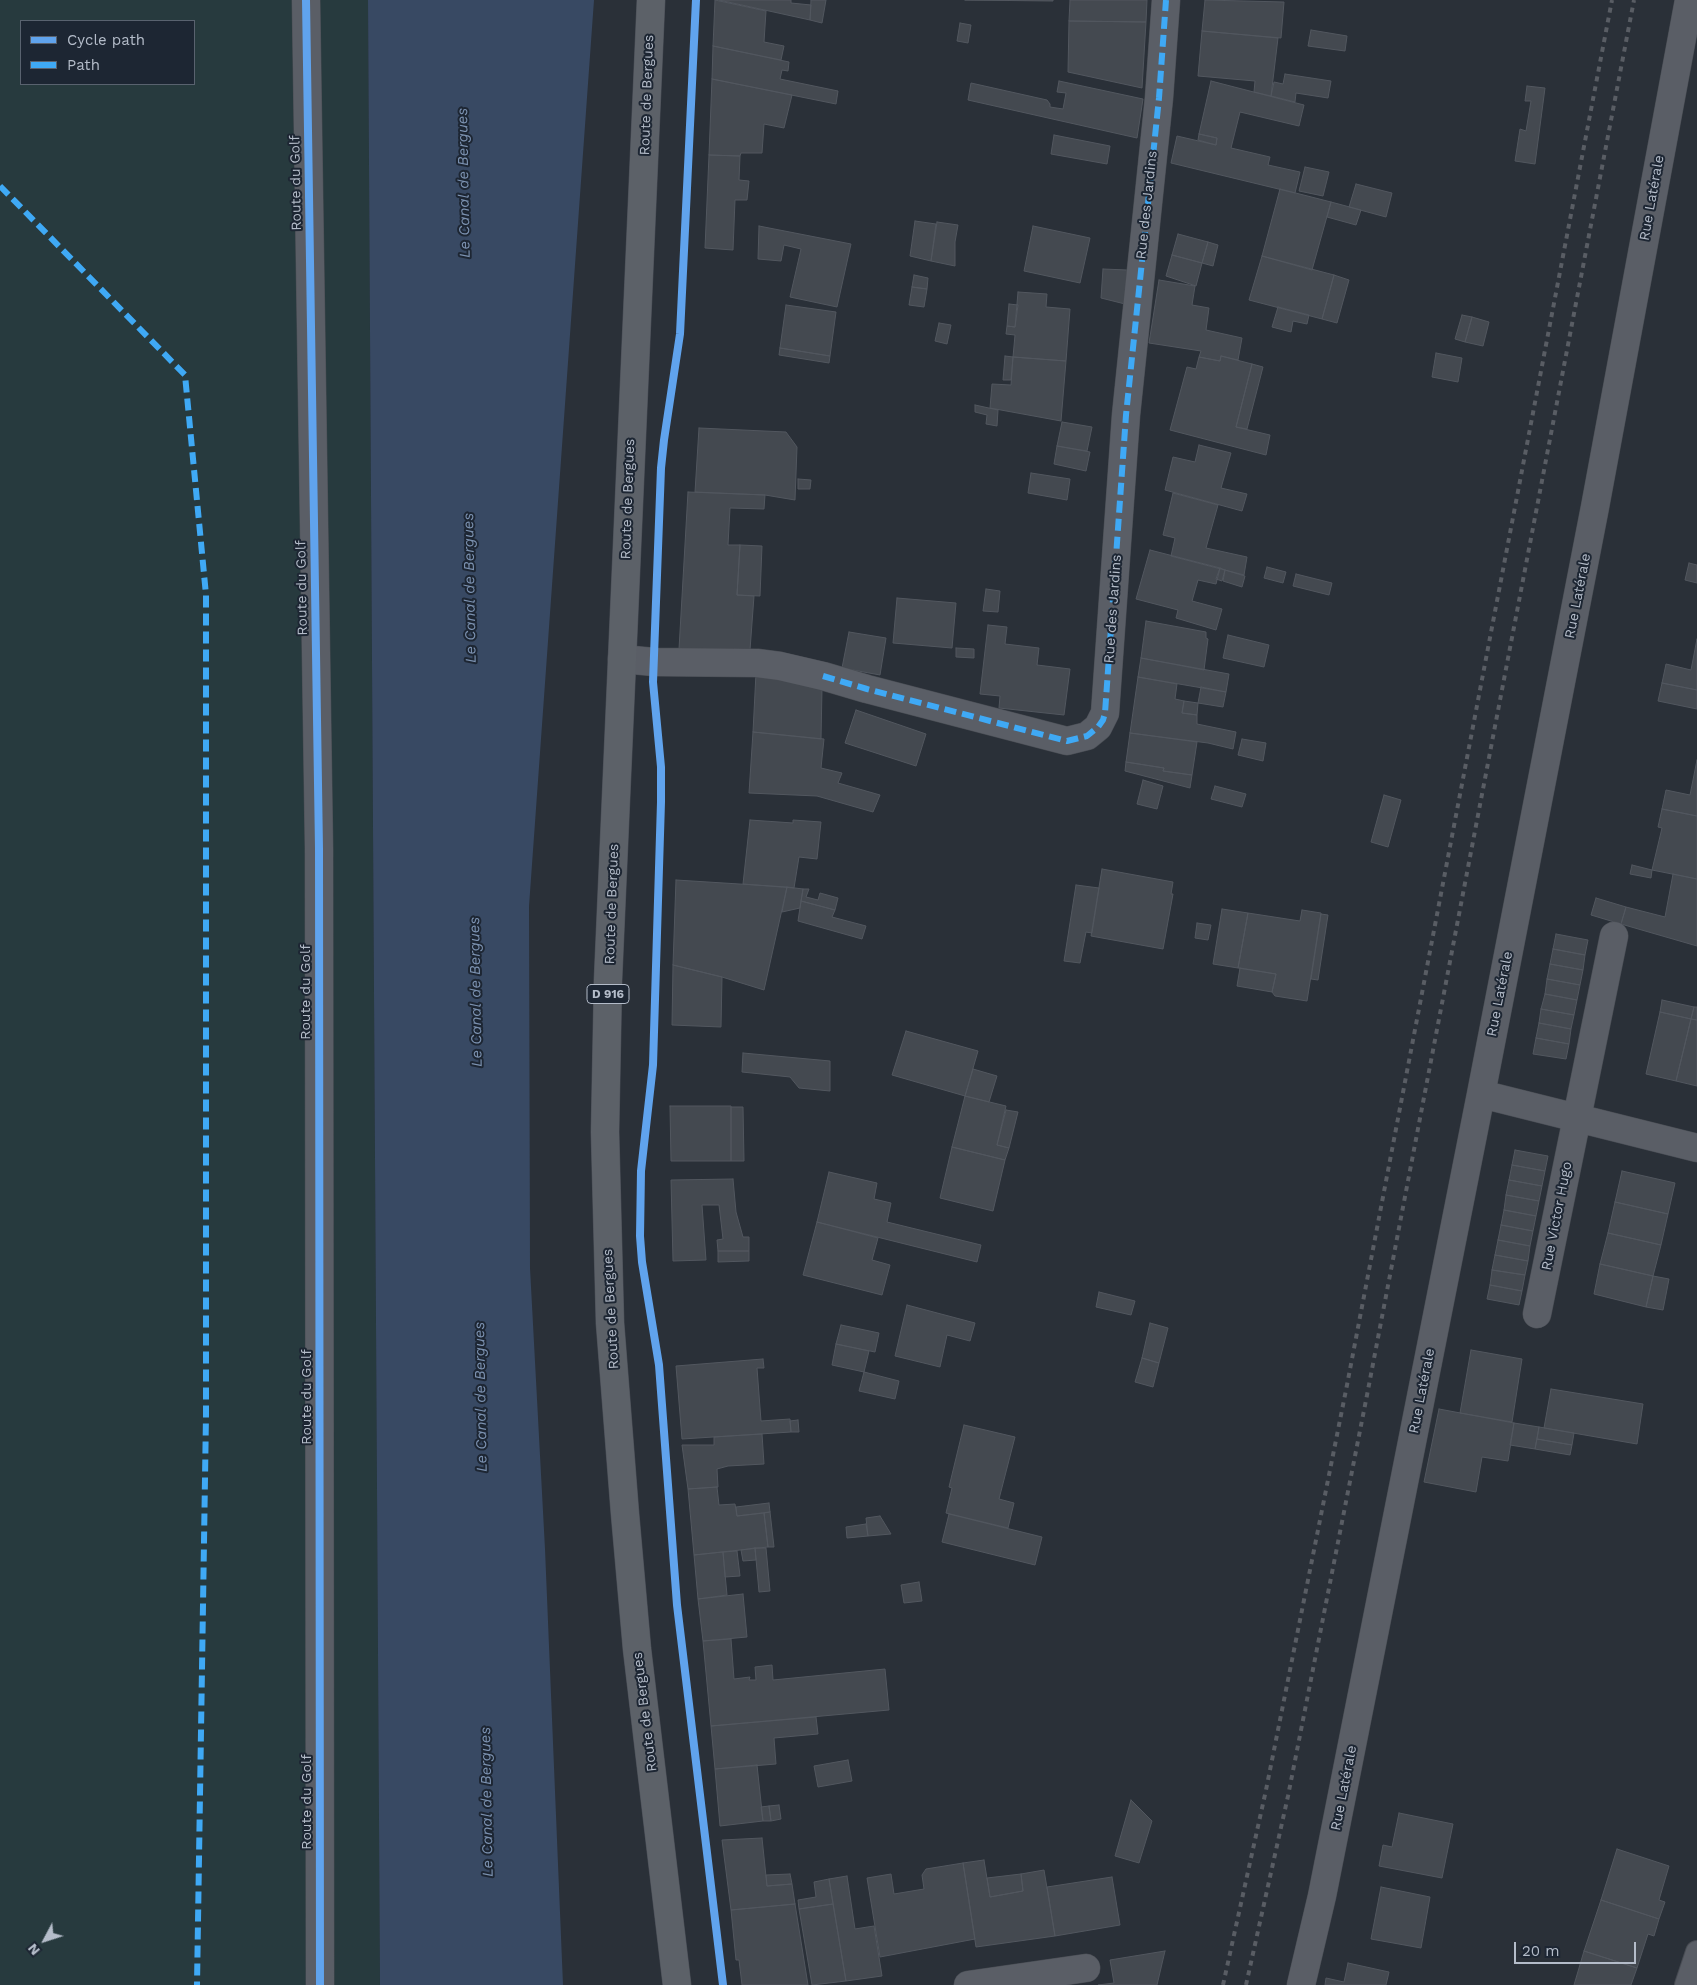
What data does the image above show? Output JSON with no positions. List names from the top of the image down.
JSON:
{
  "streets": {
    "main road": ["Route de Bergues", "D 916"],
    "street": [
      "Route du Golf",
      "Rue Latérale",
      "Rue des Jardins",
      "Rue Victor Hugo"
    ]
  },
  "crossings": [
    ["Route de Bergues", "Rue des Jardins"]
  ],
  "water": ["Le Canal de Bergues"],
  "legend": ["Cycle path", "Path"],
  "scale_bar": "20 m",
  "north": "bottom left"
}
